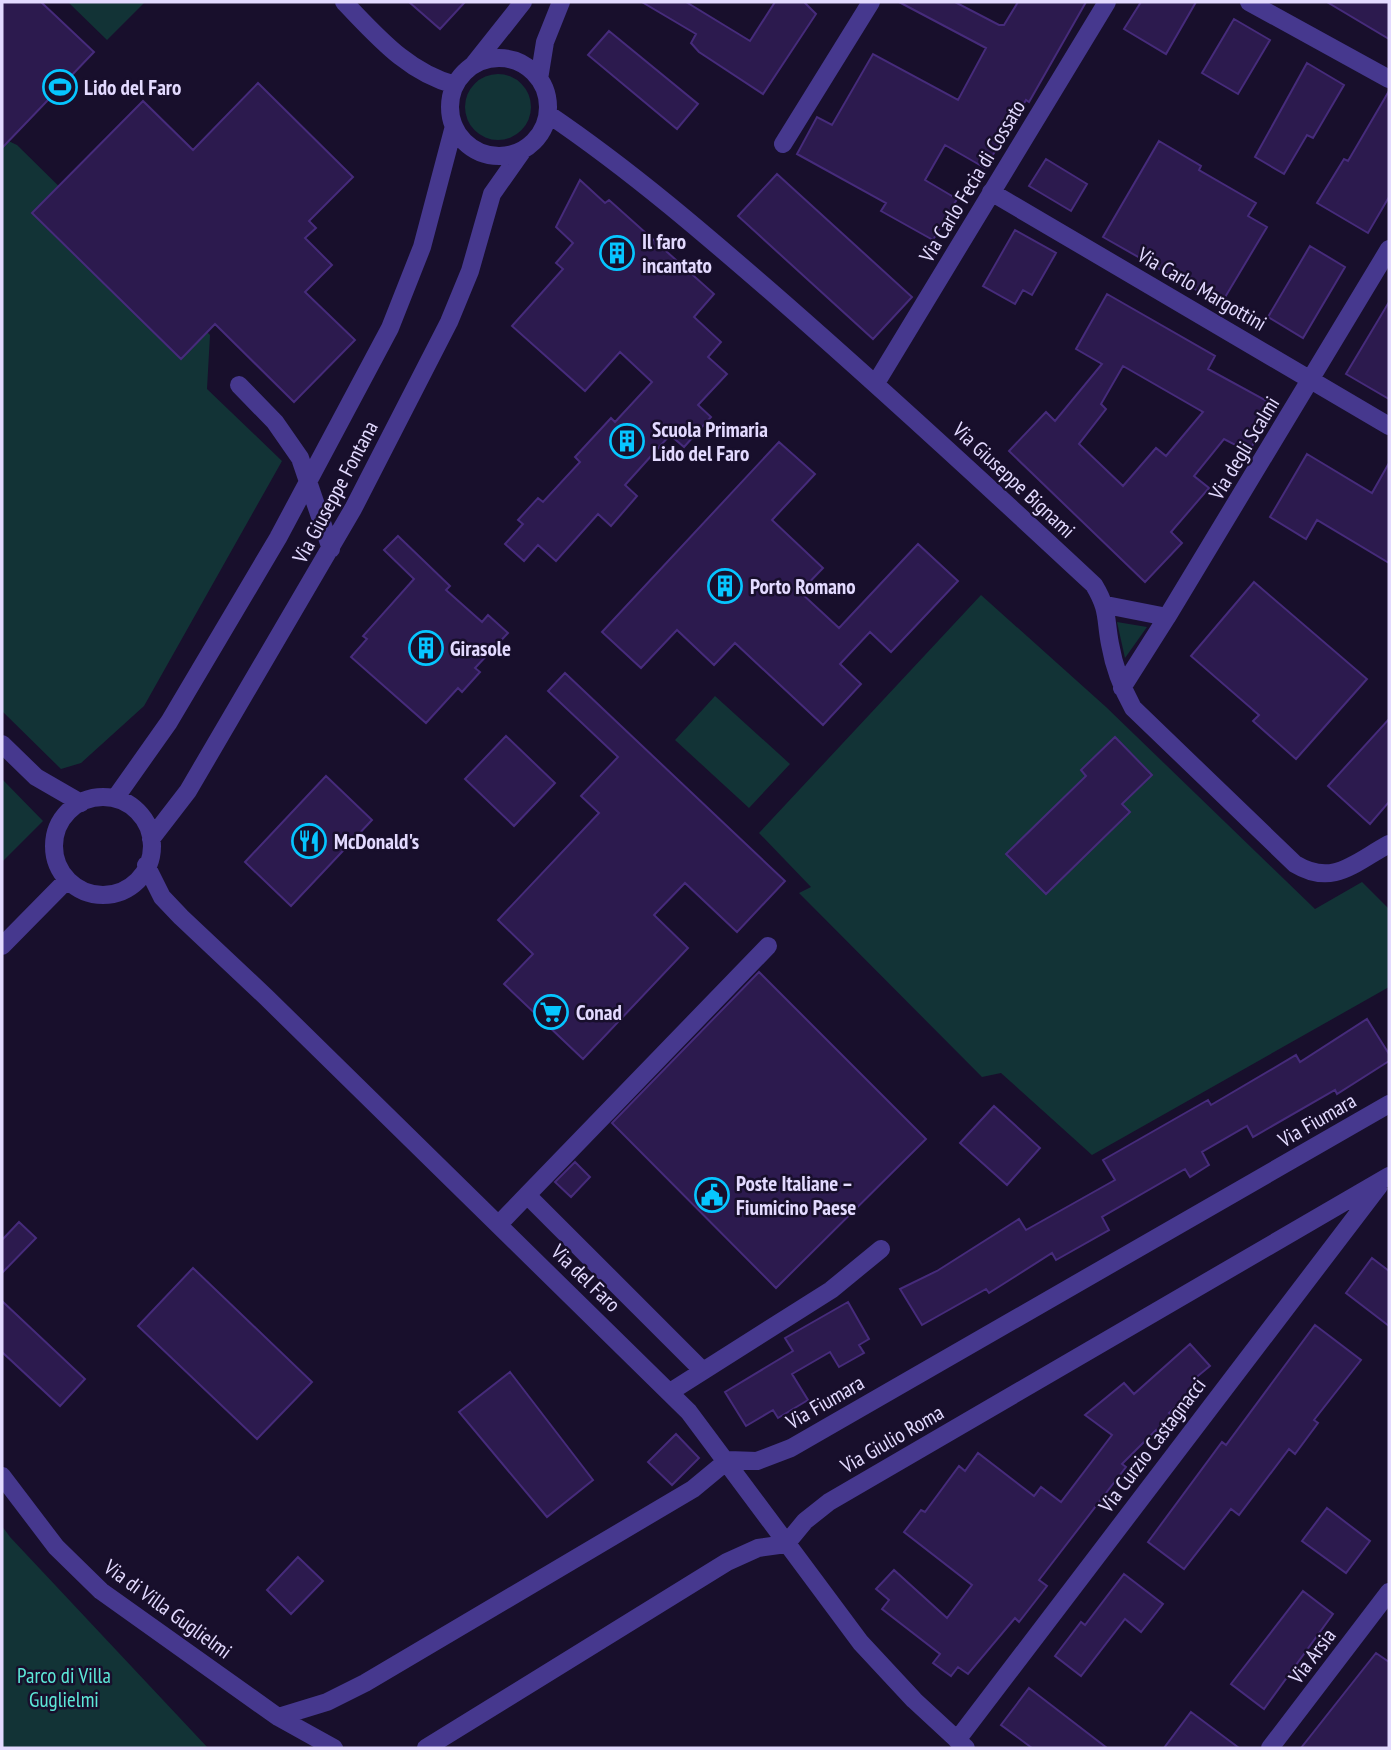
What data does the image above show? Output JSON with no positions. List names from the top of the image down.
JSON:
{
  "streets": {
    "street": [
      "Via Carlo Fecia di Cossato",
      "Via Carlo Margottini",
      "Via degli Scalmi",
      "Via Giuseppe Bignami",
      "Via Giuseppe Fontana",
      "Via Fiumara",
      "Via del Faro",
      "Via Giulio Roma",
      "Via Curzio Castagnacci",
      "Via di Villa Guglielmi",
      "Via Arsia"
    ]
  },
  "crossings": [
    ["Via Carlo Fecia di Cossato", "Via Carlo Margottini"],
    ["Via Carlo Fecia di Cossato", "Via Giuseppe Bignami"],
    ["Via Carlo Margottini", "Via degli Scalmi"],
    ["Via Giuseppe Bignami", "Via Giuseppe Fontana"],
    ["Via Giuseppe Fontana", "Via del Faro"],
    ["Via Fiumara", "Via del Faro"],
    ["Via del Faro", "Via Giulio Roma"],
    ["Via del Faro", "Via Curzio Castagnacci"],
    ["Via Giulio Roma", "Via Curzio Castagnacci"]
  ],
  "parks": ["Parco di Villa Guglielmi"],
  "places": {
    "sports": ["Lido del Faro"],
    "building": [
      "Il faro incantato",
      "Scuola Primaria Lido del Faro",
      "Porto Romano",
      "Girasole"
    ],
    "restaurant": ["McDonald's"],
    "supermarket": ["Conad"],
    "public building": ["Poste Italiane – Fiumicino Paese"]
  }
}
